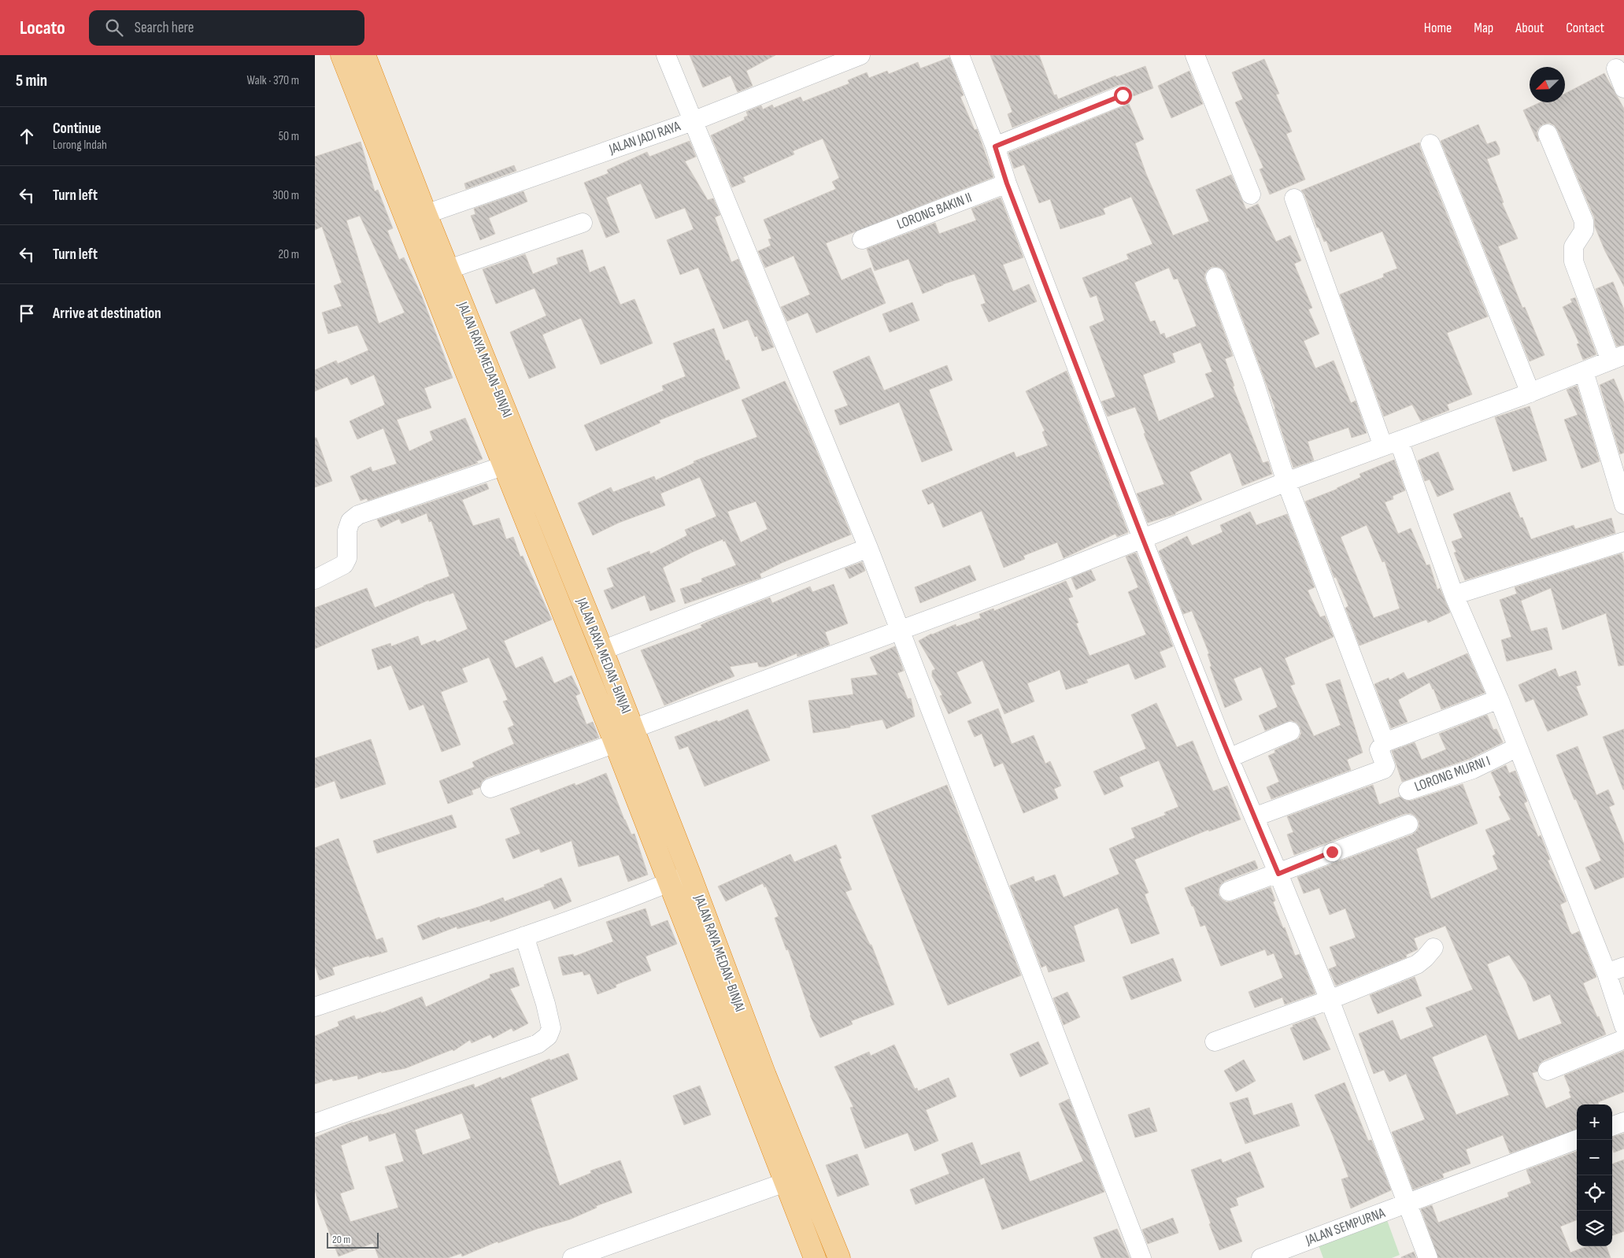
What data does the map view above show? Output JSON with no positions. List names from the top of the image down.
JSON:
{
  "streets": {
    "highway": ["JALAN RAYA MEDAN-BINJAI"],
    "street": [
      "JALAN JADI RAYA",
      "LORONG BAKIN II",
      "LORONG MURNI I",
      "JALAN SEMPURNA"
    ]
  },
  "crossings": [
    ["JALAN JADI RAYA", "JALAN RAYA MEDAN-BINJAI"]
  ],
  "scale_bar": "20 m",
  "north": "bottom left",
  "page": {
    "header": "Locato",
    "search": "Search here",
    "nav": [
      "Home",
      "Map",
      "About",
      "Contact"
    ],
    "heading": ["5 min", "Walk · 370 m"],
    "list": [
      ["Continue", "Lorong Indah", "50 m"],
      ["Turn left", "300 m"],
      ["Turn left", "20 m"],
      "Arrive at destination"
    ],
    "map_buttons": ["+", "−"],
    "scale": "20 m"
  }
}
